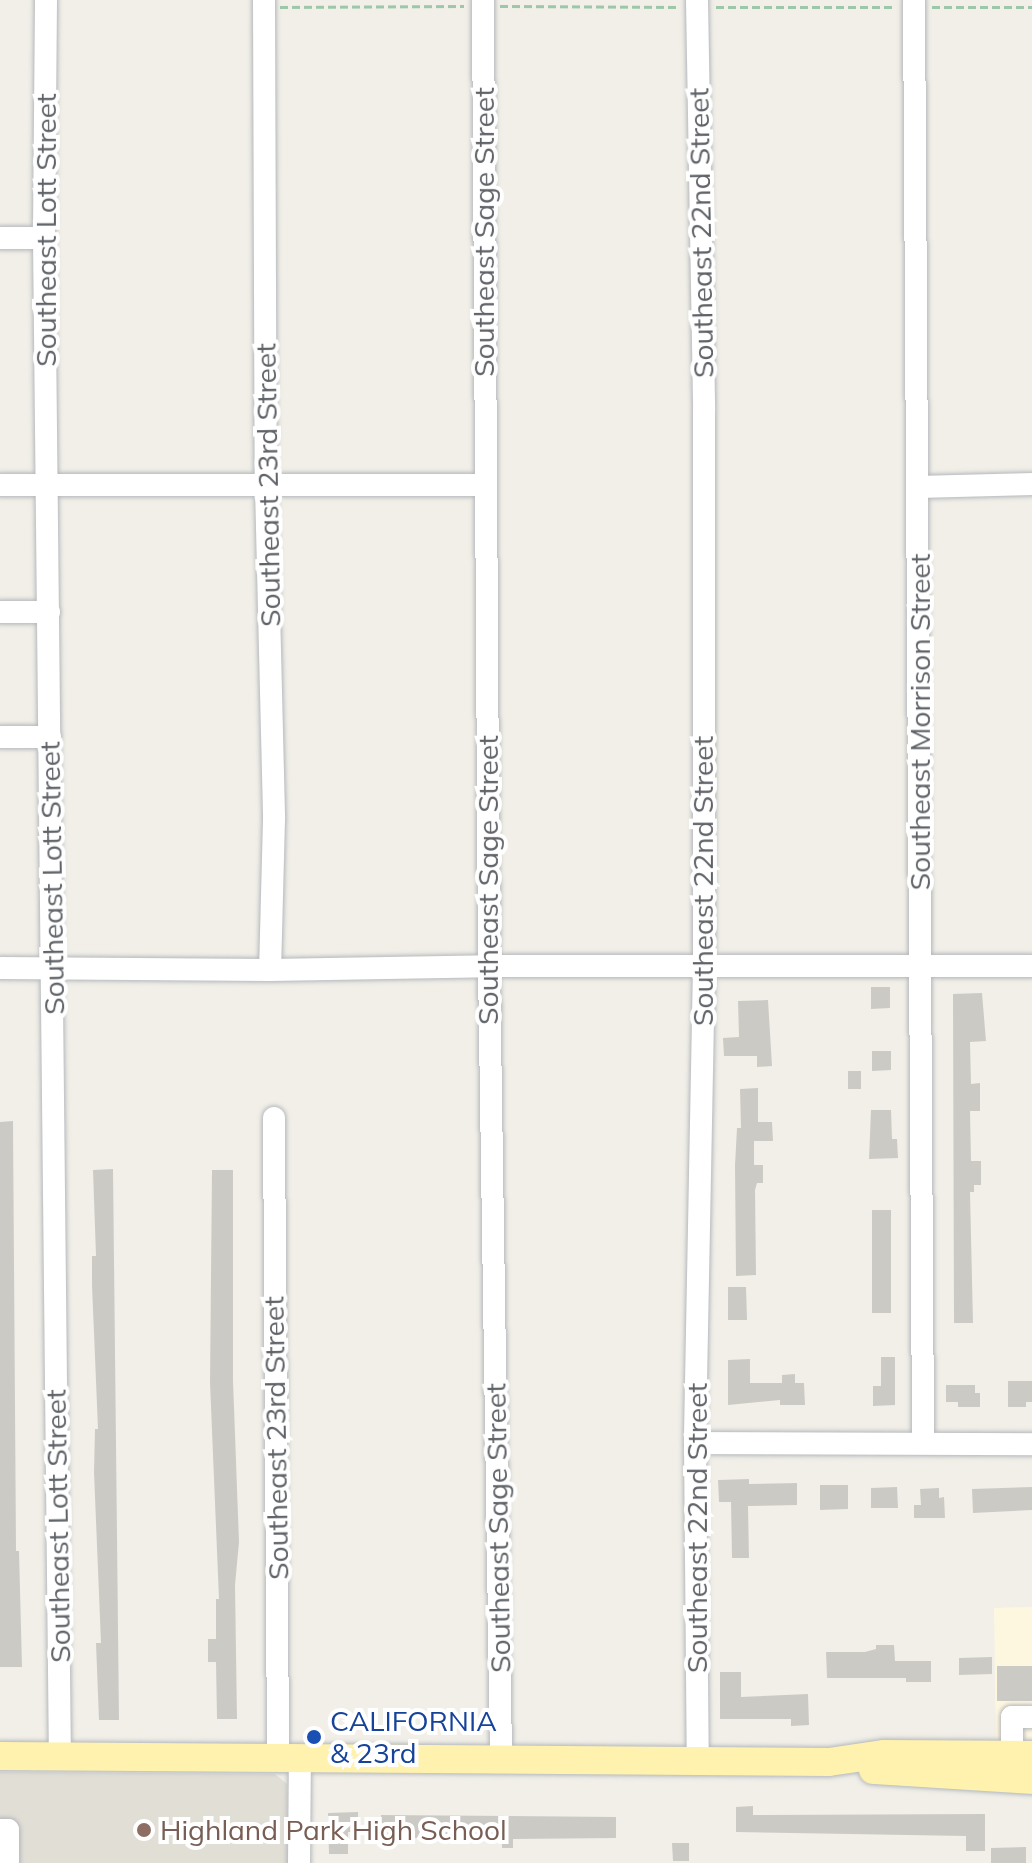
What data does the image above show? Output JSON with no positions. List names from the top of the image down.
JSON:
{
  "streets": {
    "street": [
      "Southeast Lott Street",
      "Southeast Sage Street",
      "Southeast 22nd Street",
      "Southeast 23rd Street",
      "Southeast Morrison Street"
    ]
  },
  "places": ["CALIFORNIA & 23rd", "Highland Park High School"]
}
